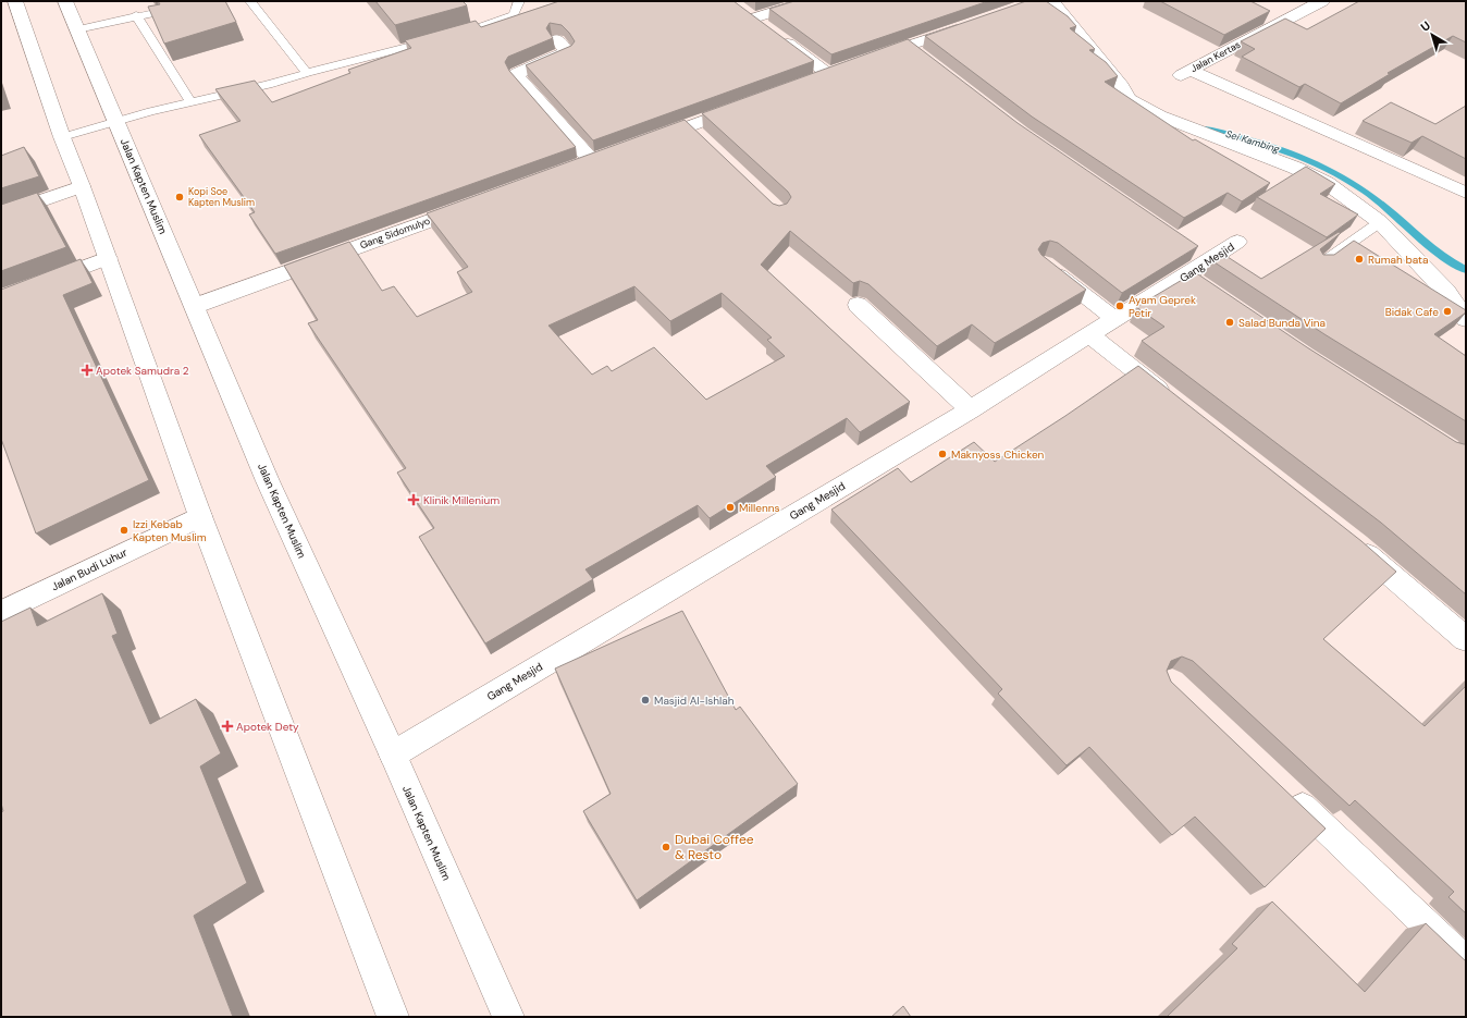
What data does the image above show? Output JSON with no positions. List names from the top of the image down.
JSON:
{
  "streets": {
    "street": [
      "Jalan Kertas",
      "Jalan Kapten Muslim",
      "Gang Sidomulyo",
      "Gang Mesjid",
      "Jalan Budi Luhur"
    ]
  },
  "crossings": [
    ["Jalan Kapten Muslim", "Gang Sidomulyo"],
    ["Jalan Kapten Muslim", "Gang Mesjid"]
  ],
  "water": ["Sei Kambing"],
  "places": {
    "other": [
      "Kopi Soe Kapten Muslim",
      "Rumah bata",
      "Ayam Geprek Petir",
      "Bidak Cafe",
      "Salad Bunda Vina",
      "Maknyoss Chicken",
      "Millenns",
      "Izzi Kebab Kapten Muslim",
      "Masjid Al-Ishlah",
      "Dubai Coffee & Resto"
    ],
    "health": ["Apotek Samudra 2", "Klinik Millenium", "Apotek Dety"]
  },
  "north": "top left"
}
